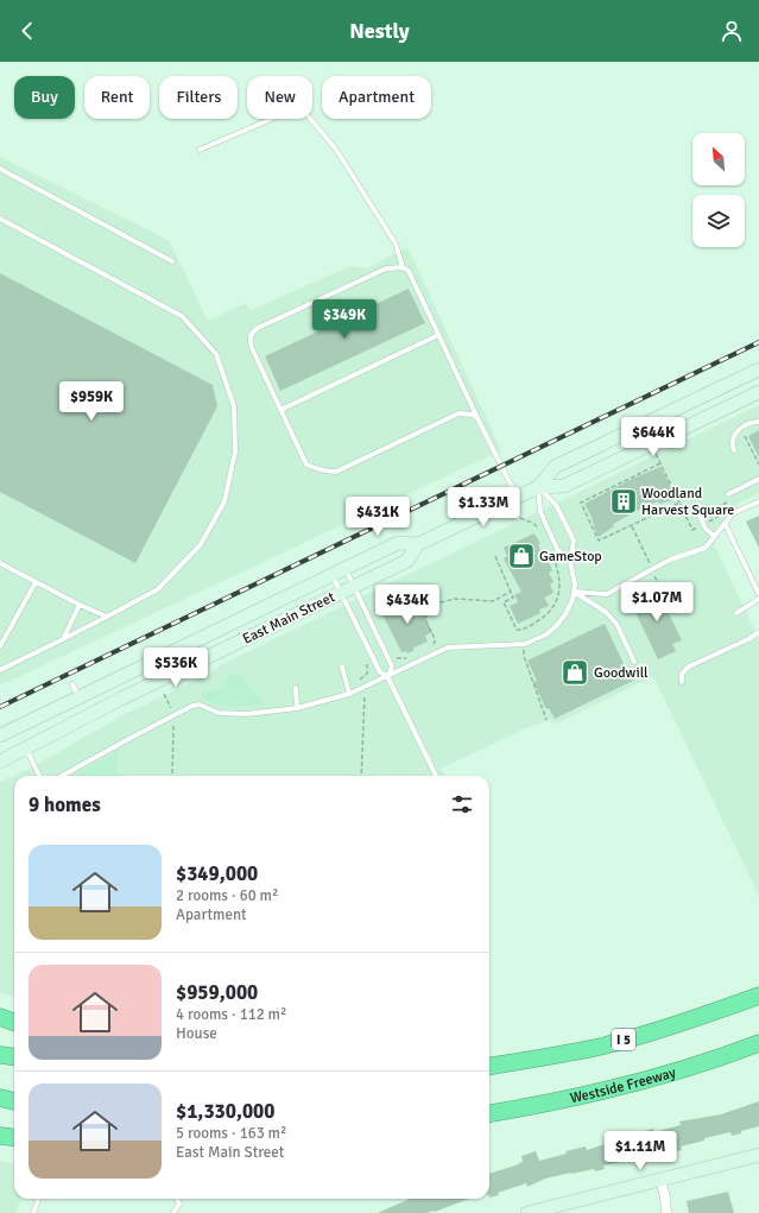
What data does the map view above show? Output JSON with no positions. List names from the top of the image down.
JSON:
{
  "streets": {
    "highway": ["I 5", "Westside Freeway"],
    "main road": ["East Main Street"]
  },
  "places": {
    "building": ["Woodland Harvest Square"],
    "shop": ["GameStop", "Goodwill"]
  },
  "north": "top left",
  "page": {
    "header": "Nestly",
    "chip": [
      "Buy",
      "Rent",
      "Filters",
      "New",
      "Apartment"
    ],
    "price": [
      "$349K",
      "$959K",
      "$644K",
      "$1.33M",
      "$431K",
      "$1.07M",
      "$434K",
      "$536K",
      "$1.11M"
    ],
    "heading": "9 homes",
    "list": [
      {
        "name": "$349,000",
        "note": "2 rooms · 60 m² · Apartment"
      },
      {
        "name": "$959,000",
        "note": "4 rooms · 112 m² · House"
      },
      {
        "name": "$1,330,000",
        "note": "5 rooms · 163 m² · East Main Street"
      }
    ]
  }
}
